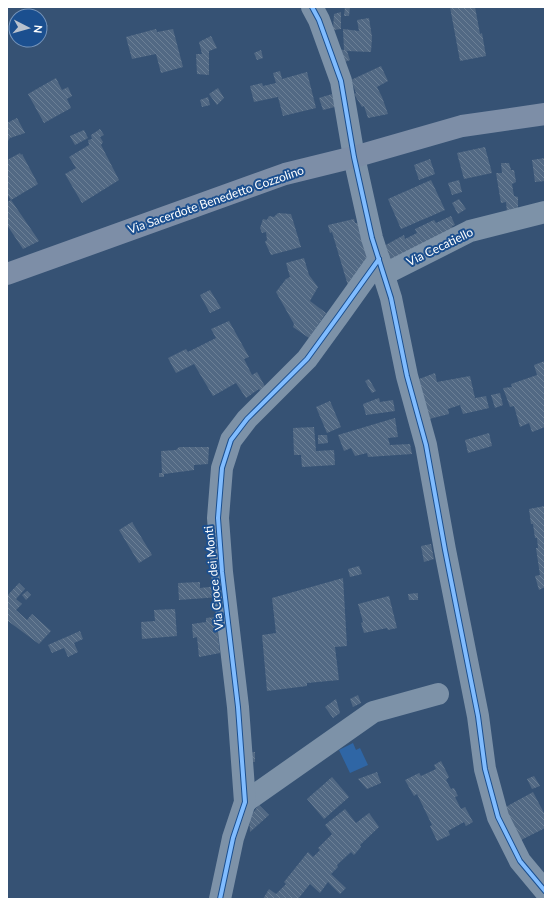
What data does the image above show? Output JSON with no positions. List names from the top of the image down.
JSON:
{
  "streets": {
    "main road": ["Via Sacerdote Benedetto Cozzolino"],
    "street": ["Via Cecatiello", "Via Croce dei Monti"]
  },
  "crossings": [
    ["Via Cecatiello", "Via Croce dei Monti"]
  ],
  "north": "right"
}
